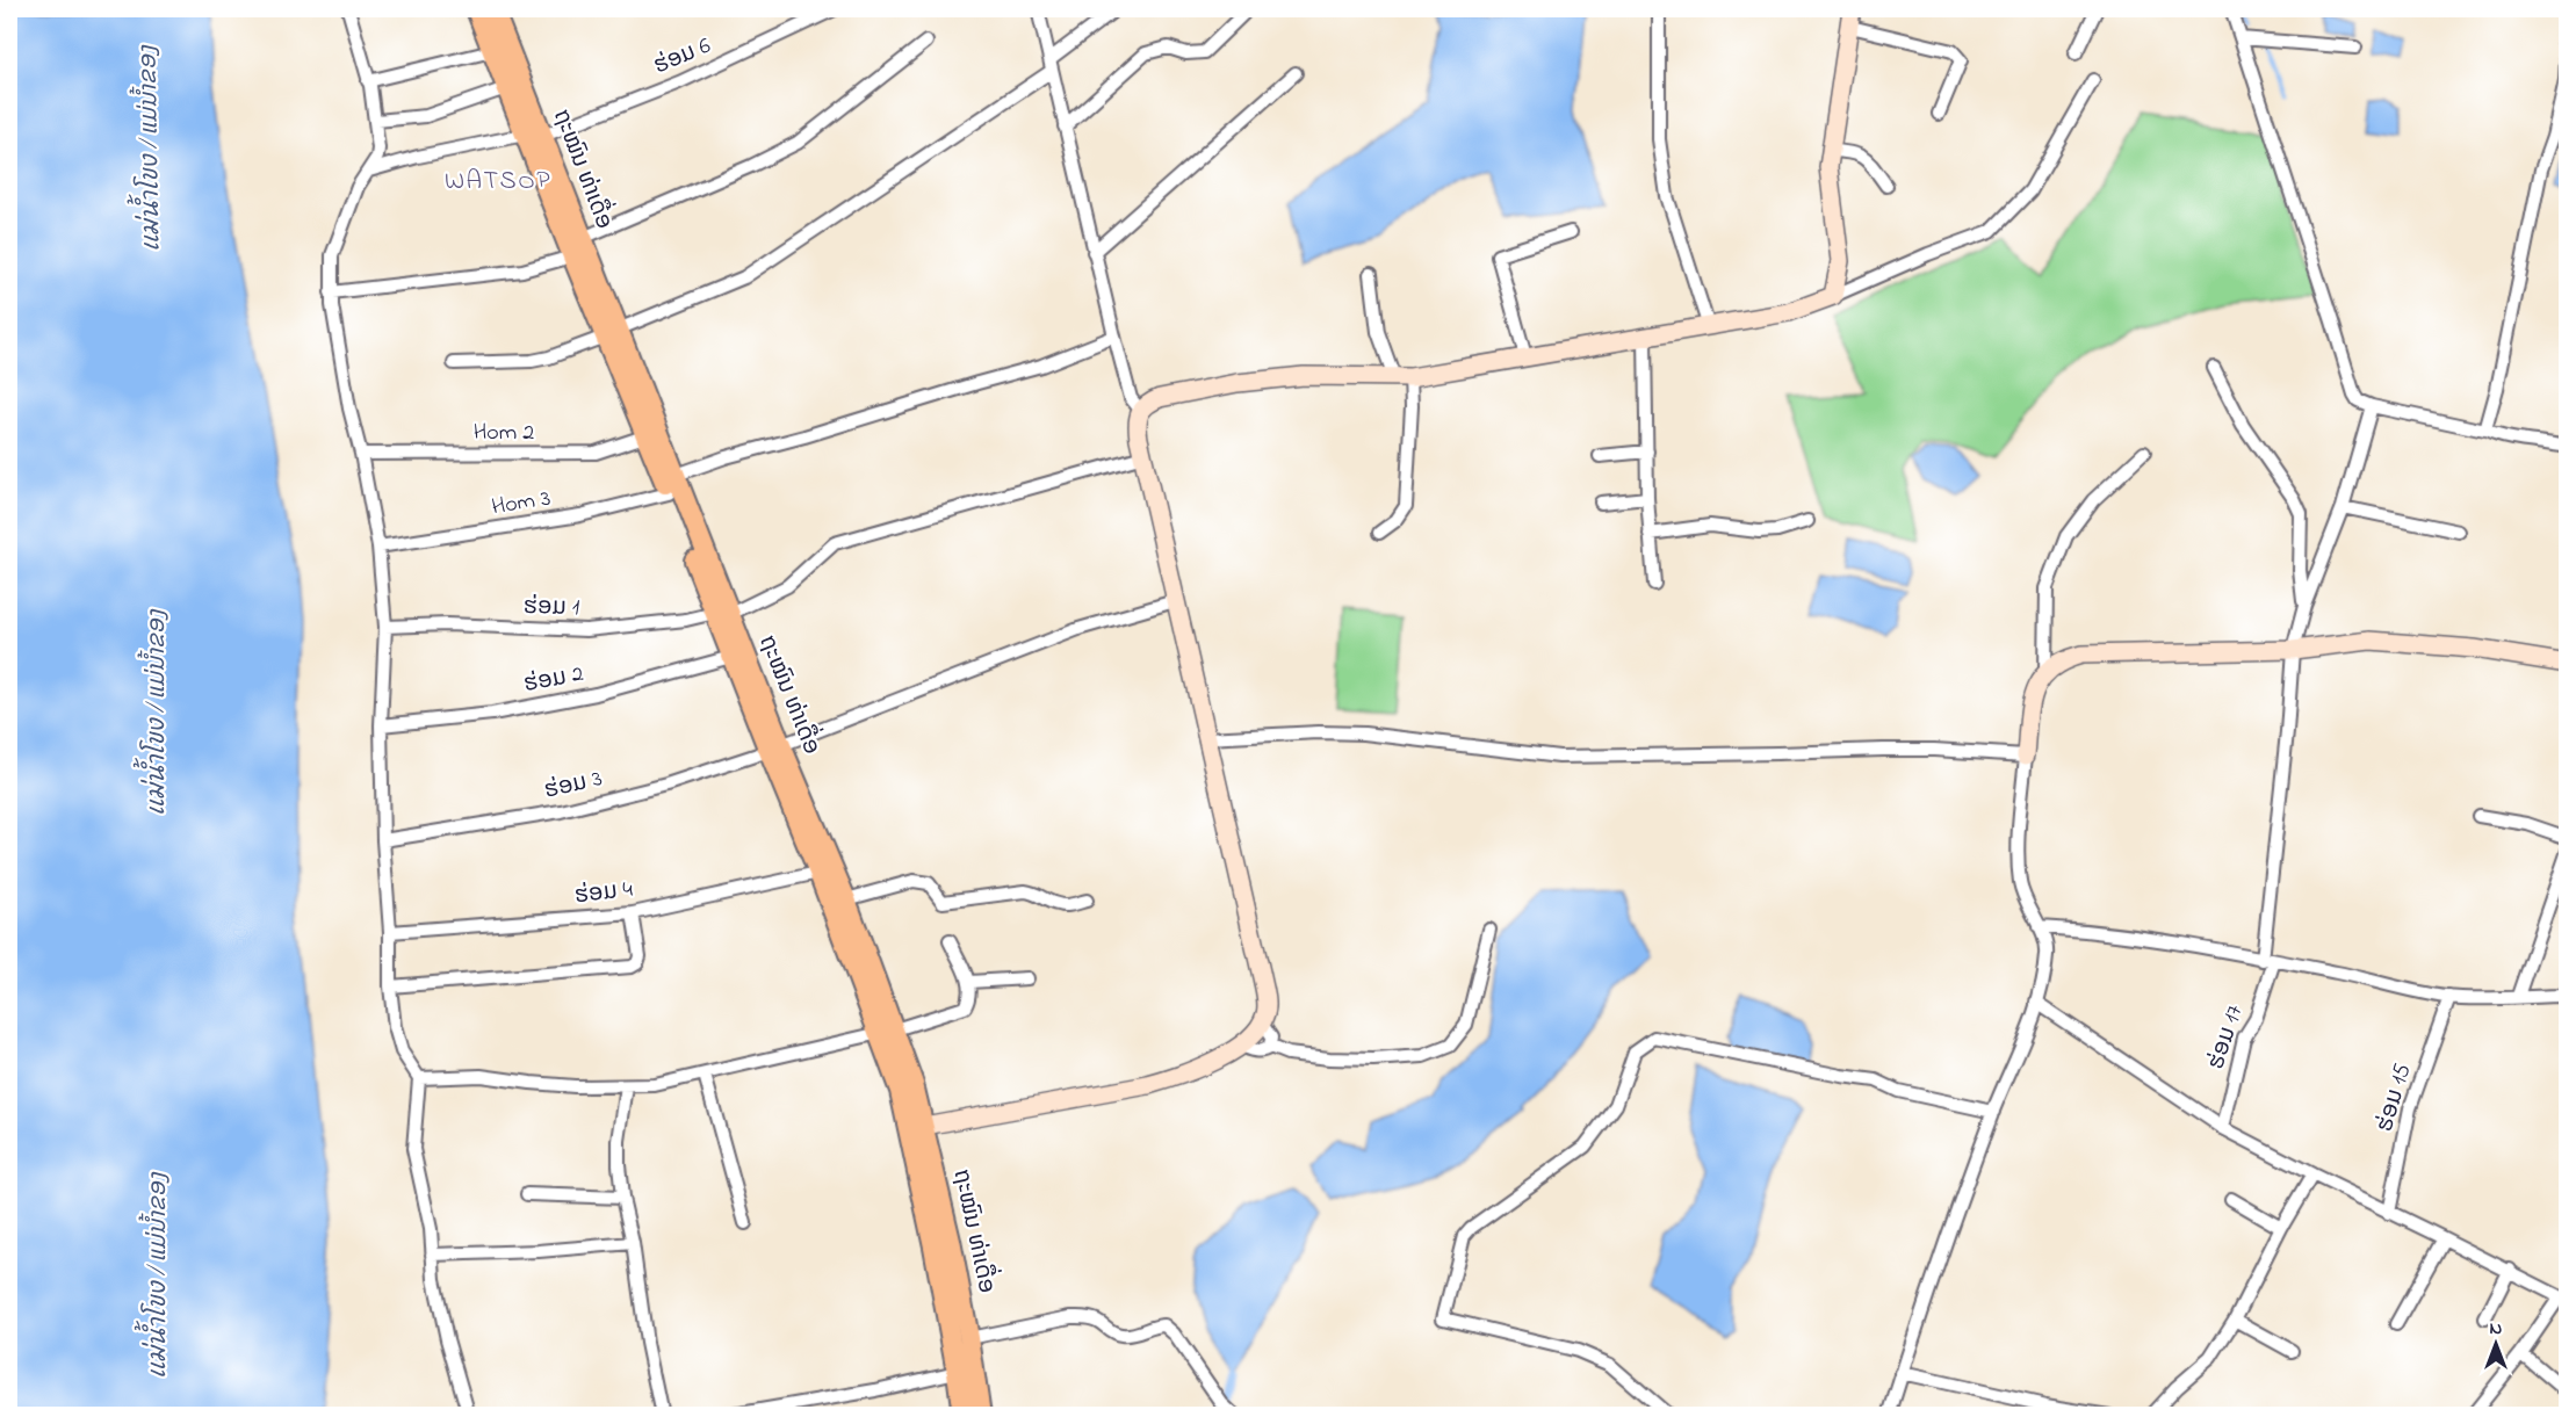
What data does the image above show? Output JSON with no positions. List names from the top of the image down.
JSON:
{
  "streets": {
    "main road": ["ຖະໝົນ ທ່າເດື່ອ"],
    "street": [
      "ຮ່ອມ 6",
      "Hom 2",
      "Hom 3",
      "ຮ່ອມ 1",
      "ຮ່ອມ 2",
      "ຮ່ອມ 3",
      "ຮ່ອມ 4",
      "ຮ່ອມ 17",
      "ຮ່ອມ 15"
    ]
  },
  "crossings": [
    ["ຮ່ອມ 6", "ຖະໝົນ ທ່າເດື່ອ"],
    ["ຖະໝົນ ທ່າເດື່ອ", "Hom 2"],
    ["ຖະໝົນ ທ່າເດື່ອ", "Hom 3"],
    ["ຖະໝົນ ທ່າເດື່ອ", "ຮ່ອມ 1"],
    ["ຖະໝົນ ທ່າເດື່ອ", "ຮ່ອມ 2"],
    ["ຖະໝົນ ທ່າເດື່ອ", "ຮ່ອມ 3"],
    ["ຖະໝົນ ທ່າເດື່ອ", "ຮ່ອມ 4"]
  ],
  "districts": ["WATSOP"],
  "water": ["แม่น้ำโขง / ແມ່ນ້ຳຂອງ"],
  "north": "top"
}
